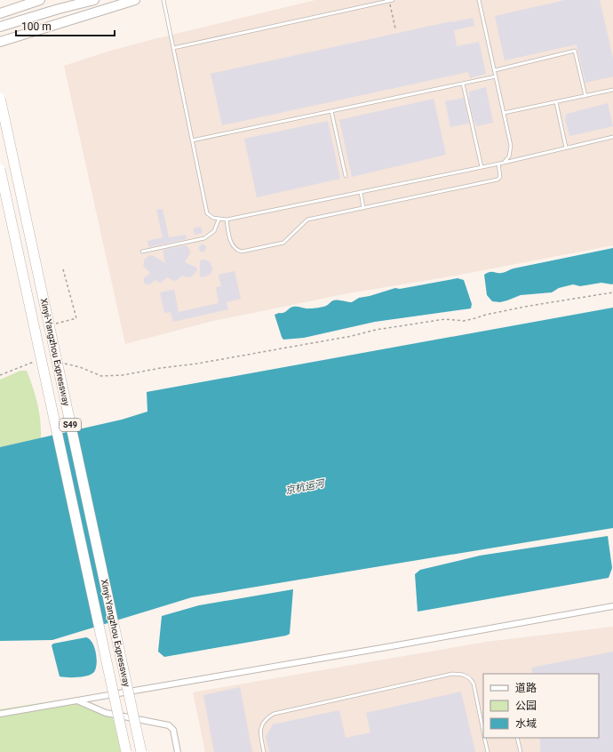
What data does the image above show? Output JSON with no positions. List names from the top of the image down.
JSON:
{
  "streets": {
    "highway": ["Xinyi-Yangzhou Expressway", "S49"]
  },
  "water": ["京杭运河"],
  "legend": ["道路", "公园", "水域"],
  "scale_bar": "100 m"
}
